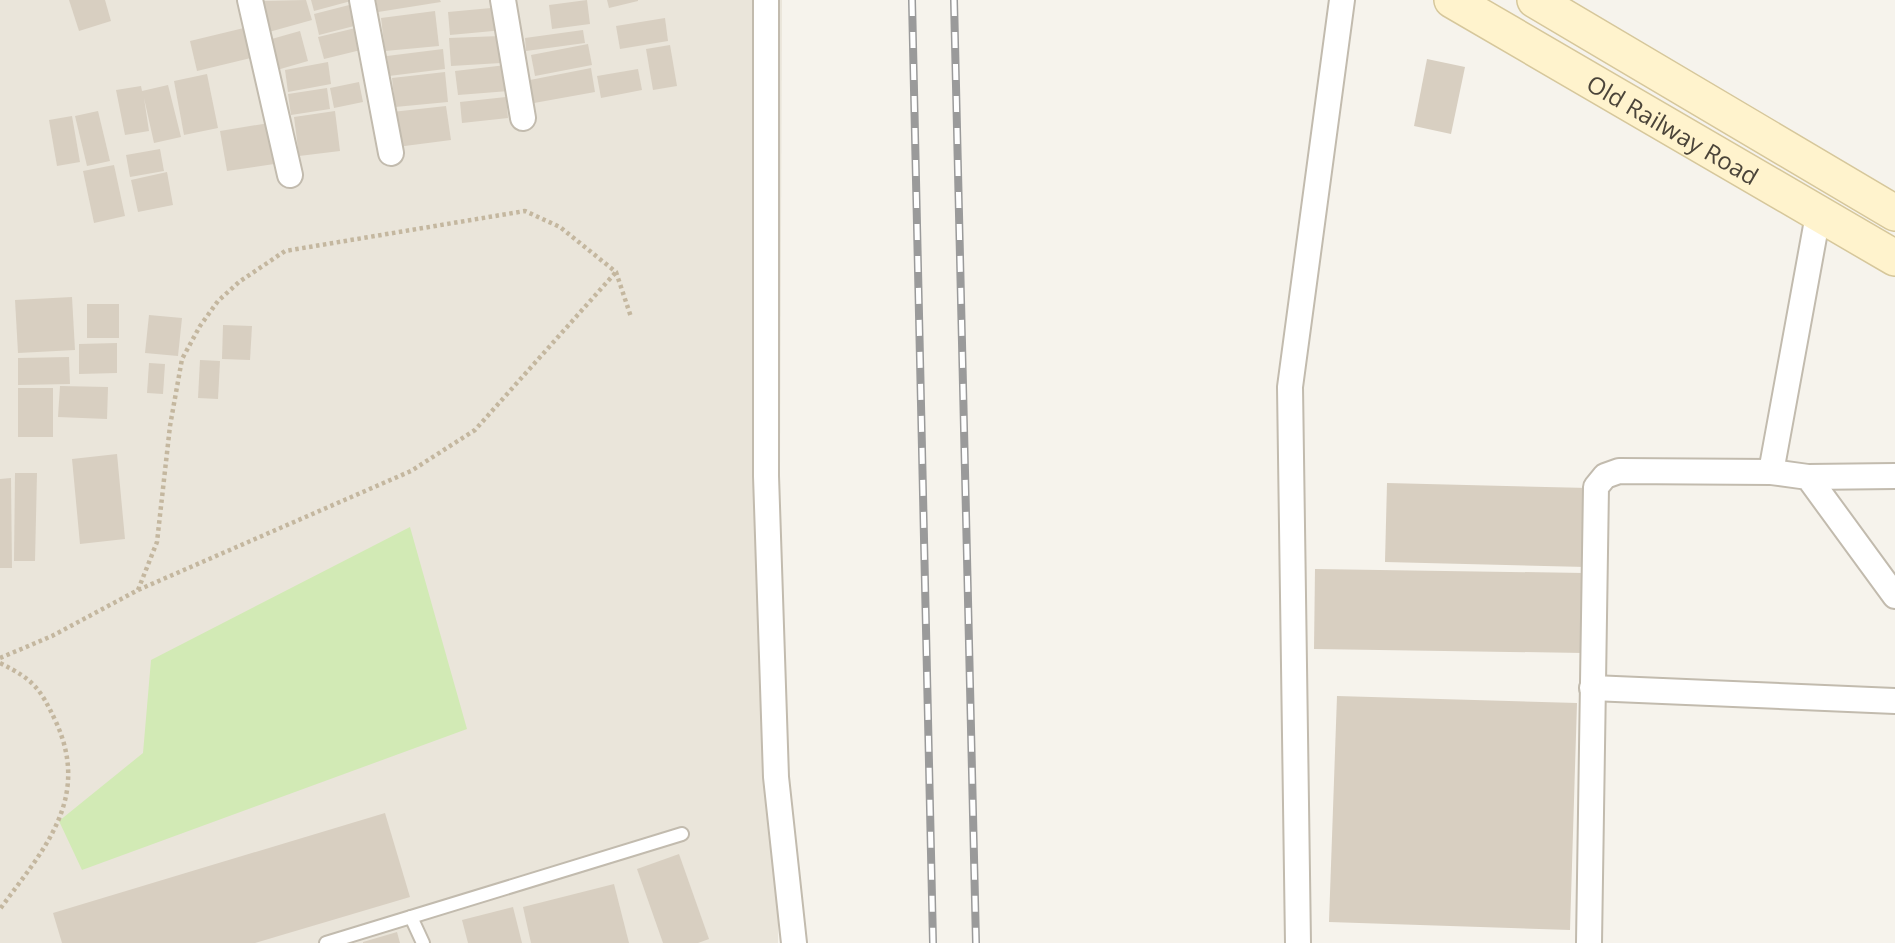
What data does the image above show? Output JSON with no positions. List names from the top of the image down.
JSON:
{
  "streets": {
    "main road": ["Old Railway Road"]
  }
}
